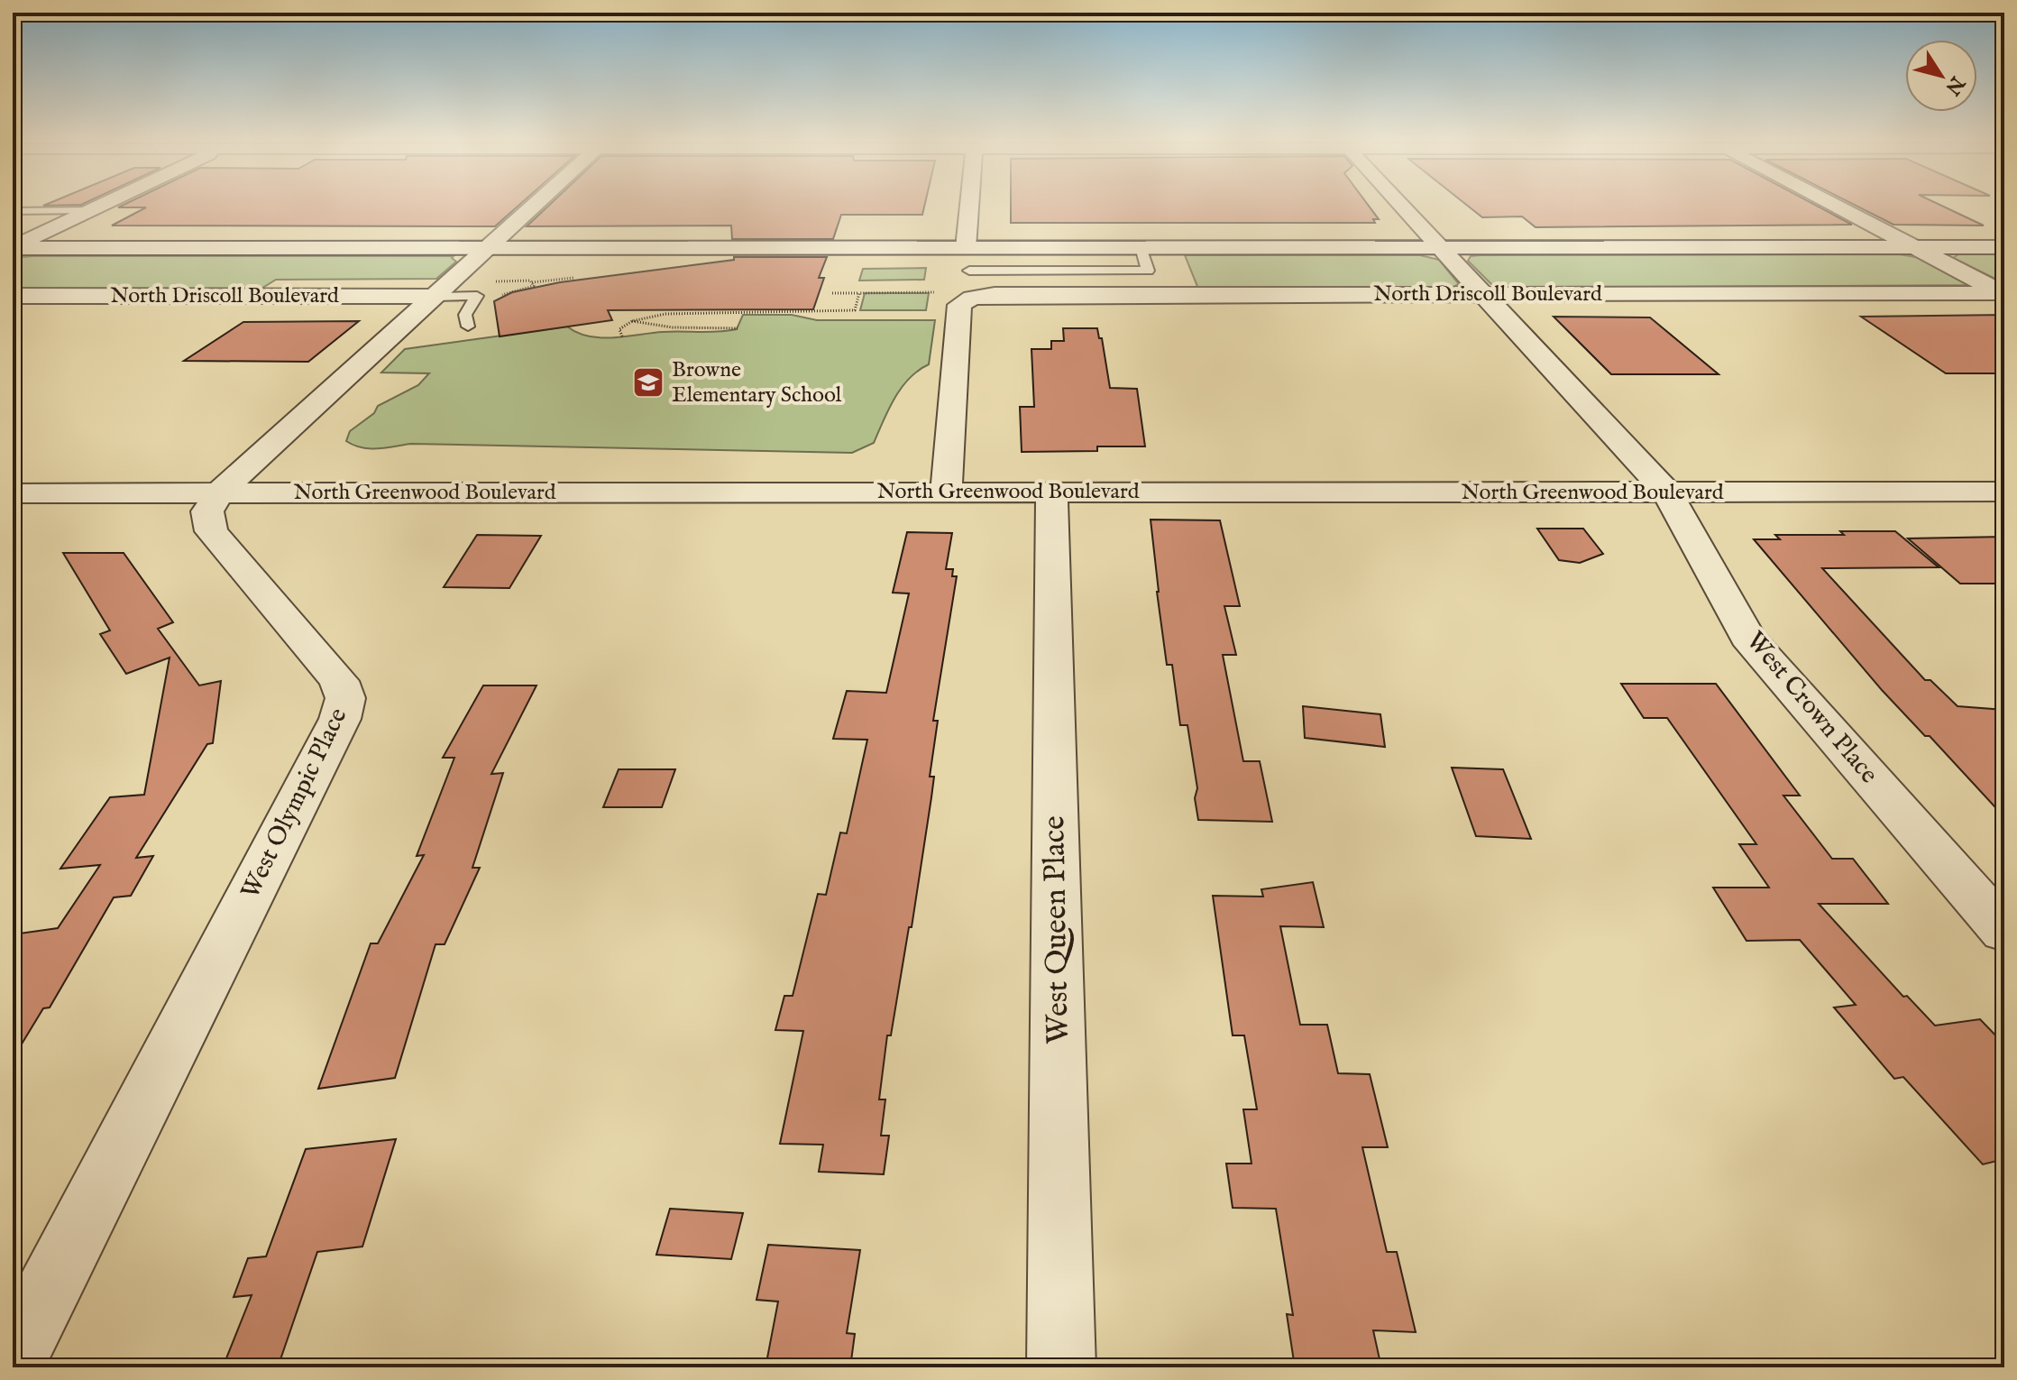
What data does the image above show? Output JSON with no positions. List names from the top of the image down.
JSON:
{
  "streets": {
    "street": [
      "North Driscoll Boulevard",
      "North Greenwood Boulevard",
      "West Crown Place",
      "West Olympic Place",
      "West Queen Place"
    ]
  },
  "crossings": [
    ["North Driscoll Boulevard", "North Greenwood Boulevard"],
    ["North Driscoll Boulevard", "West Crown Place"],
    ["North Greenwood Boulevard", "West Crown Place"],
    ["North Greenwood Boulevard", "West Olympic Place"],
    ["North Greenwood Boulevard", "West Queen Place"]
  ],
  "places": {
    "school or university": ["Browne Elementary School"]
  },
  "north": "bottom right"
}
